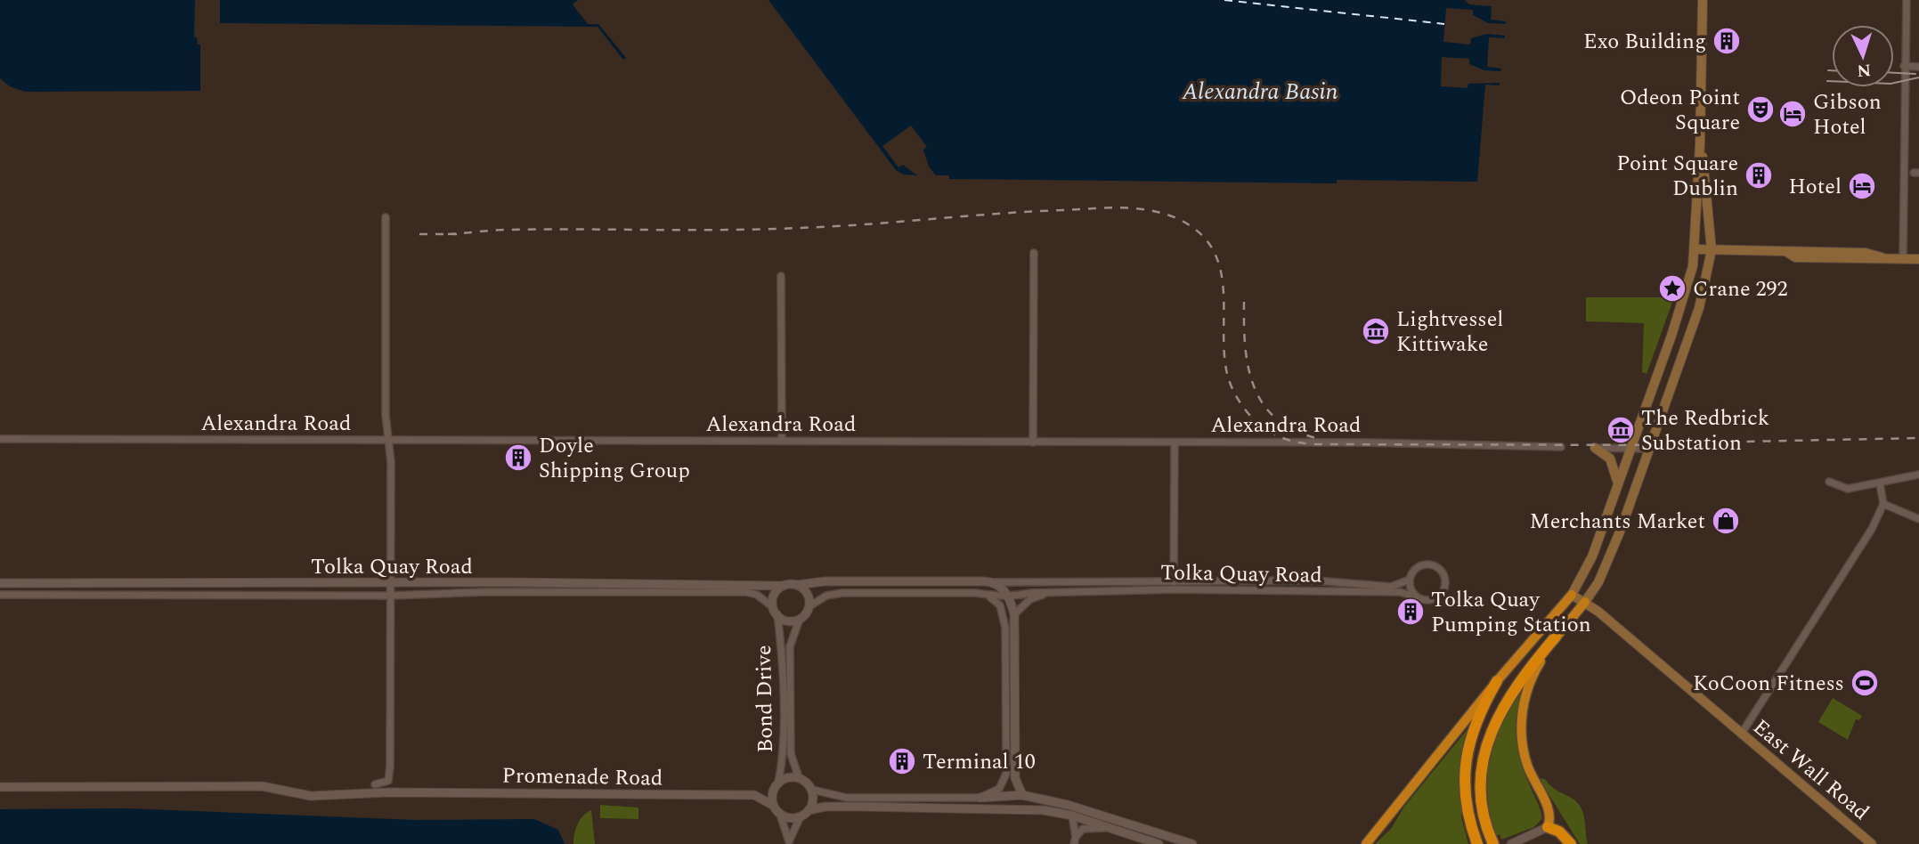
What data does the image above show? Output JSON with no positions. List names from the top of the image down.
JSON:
{
  "streets": {
    "main road": ["East Wall Road"],
    "street": [
      "Alexandra Road",
      "Tolka Quay Road",
      "Bond Drive",
      "Promenade Road"
    ]
  },
  "crossings": [
    ["Tolka Quay Road", "Bond Drive"],
    ["Bond Drive", "Promenade Road"]
  ],
  "water": ["Alexandra Basin"],
  "places": {
    "building": [
      "Exo Building",
      "Point Square Dublin",
      "Doyle Shipping Group",
      "Tolka Quay Pumping Station",
      "Terminal 10"
    ],
    "theatre": ["Odeon Point Square"],
    "hotel": ["Gibson Hotel", "Hotel"],
    "place": ["Crane 292"],
    "museum": ["Lightvessel Kittiwake", "The Redbrick Substation"],
    "shop": ["Merchants Market"],
    "sports": ["KoCoon Fitness"]
  },
  "north": "bottom"
}
